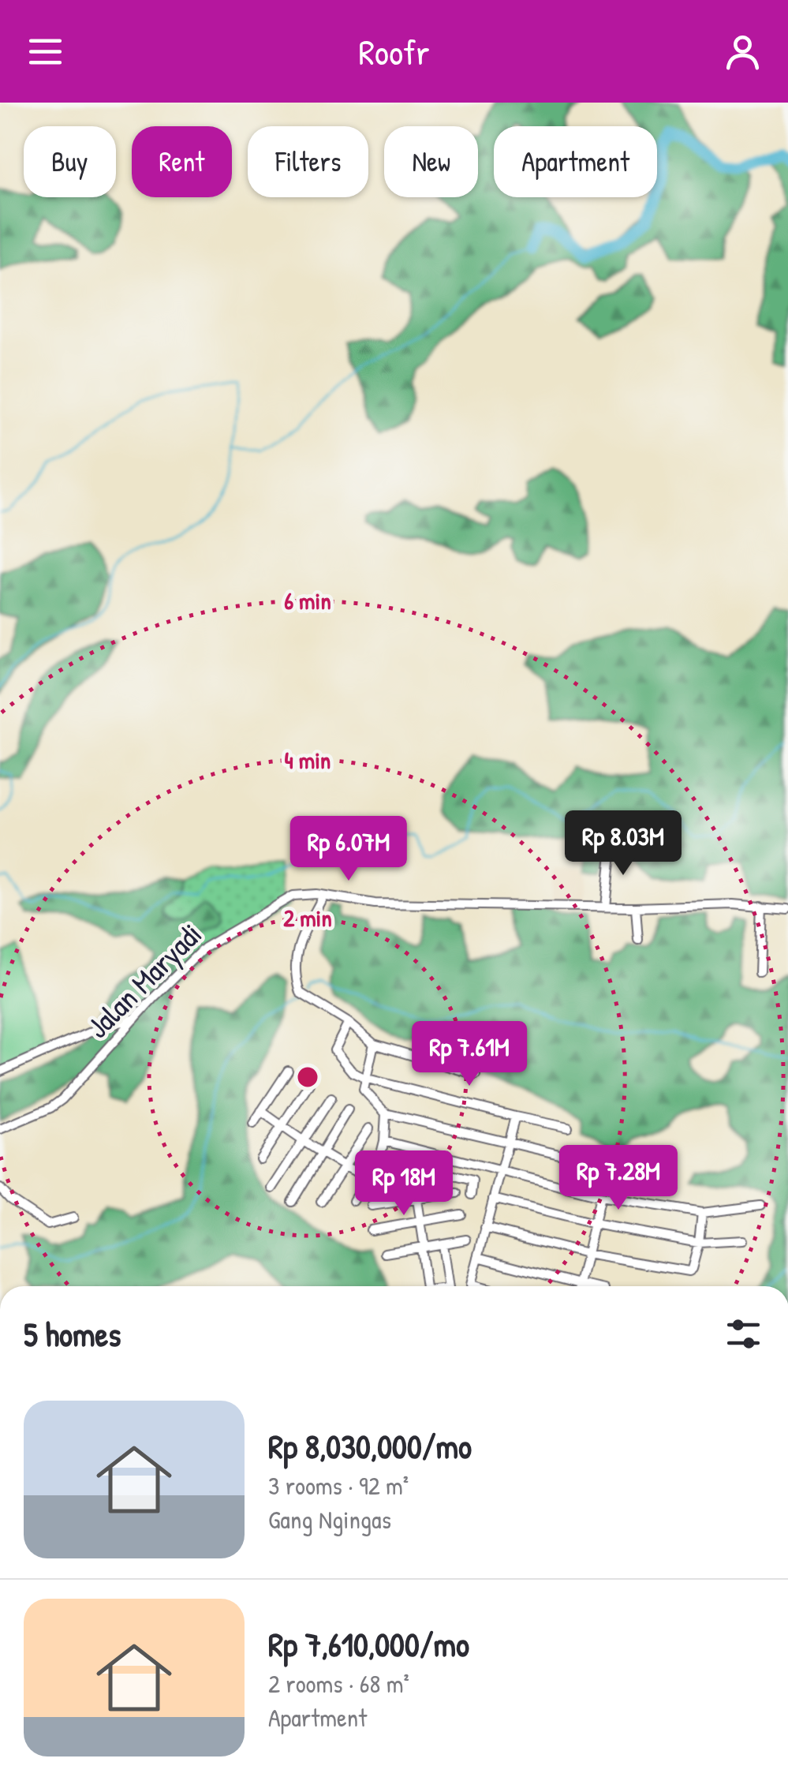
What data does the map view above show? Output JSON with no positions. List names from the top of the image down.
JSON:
{
  "streets": {
    "street": ["Jalan Maryadi"]
  },
  "page": {
    "header": "Roofr",
    "chip": [
      "Buy",
      "Rent",
      "Filters",
      "New",
      "Apartment"
    ],
    "price": [
      "Rp 8.03M",
      "Rp 6.07M",
      "Rp 7.61M",
      "Rp 7.28M",
      "Rp 18M"
    ],
    "heading": "5 homes",
    "list": [
      {
        "name": "Rp 8,030,000/mo",
        "note": "3 rooms · 92 m² · Gang Ngingas"
      },
      {
        "name": "Rp 7,610,000/mo",
        "note": "2 rooms · 68 m² · Apartment"
      }
    ]
  },
  "rings": ["6 min", "4 min", "2 min"]
}
